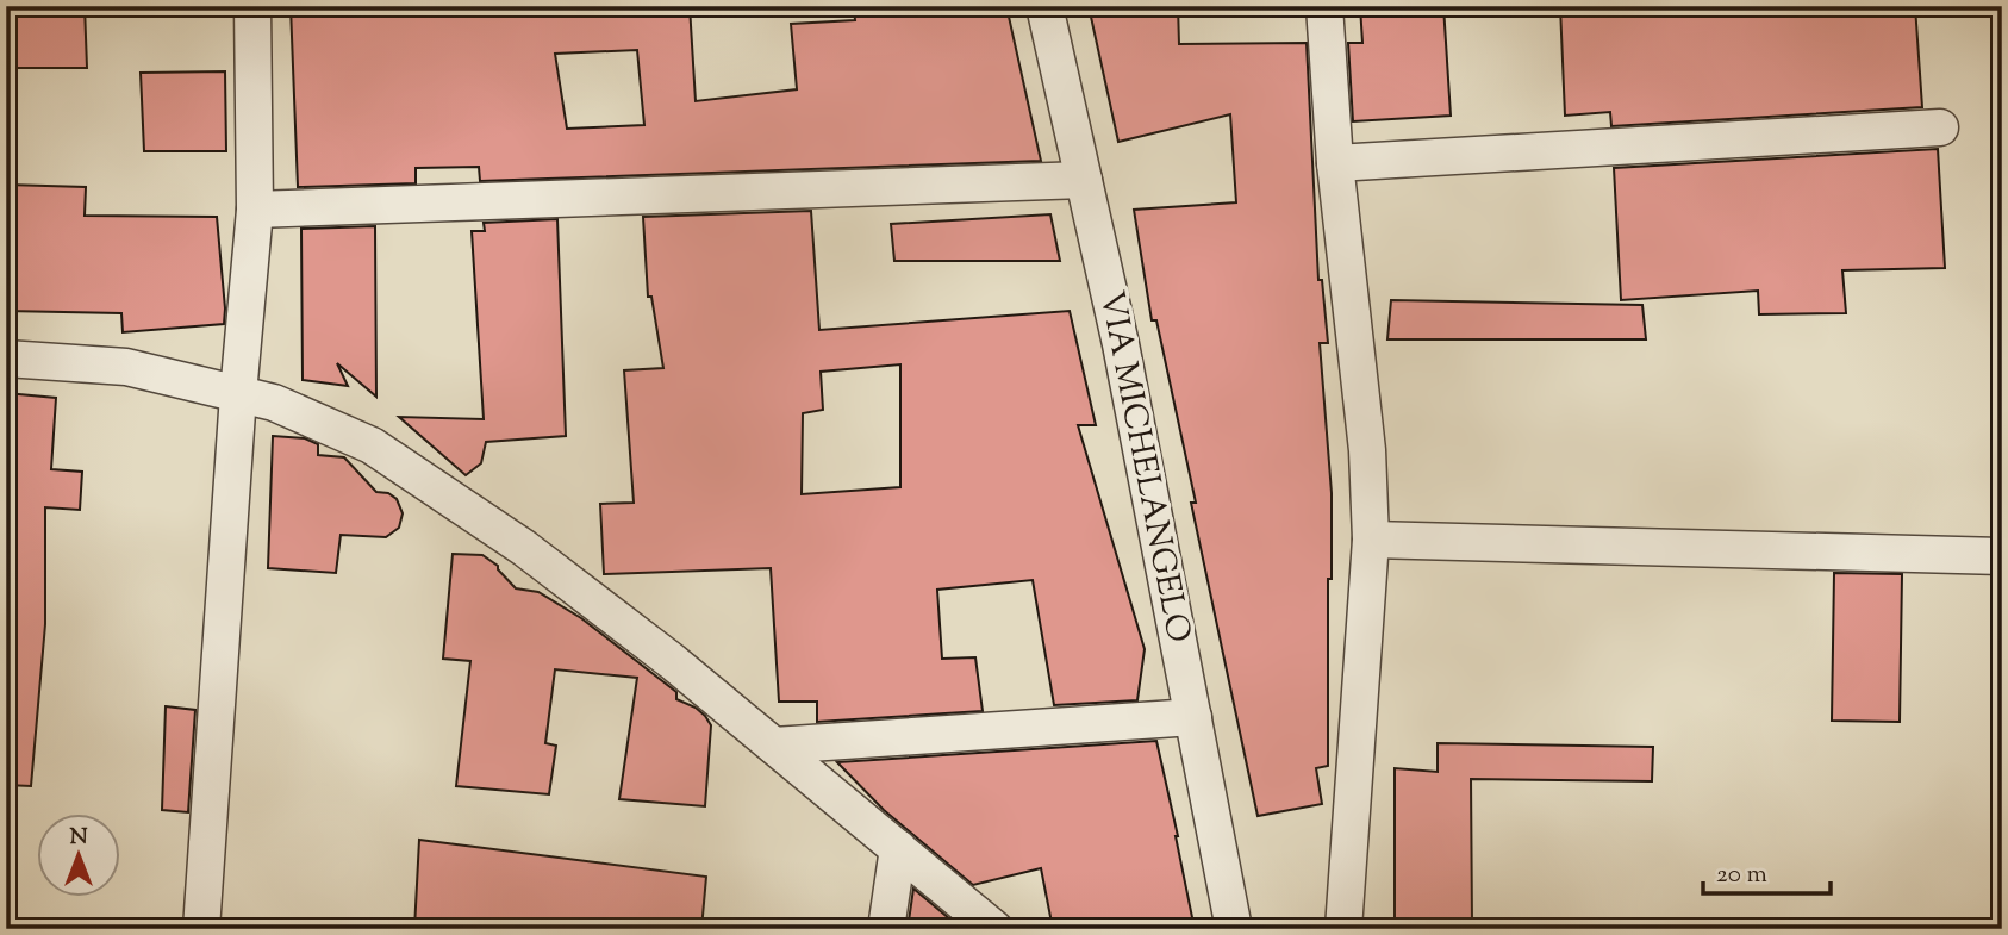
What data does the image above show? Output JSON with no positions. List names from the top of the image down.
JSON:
{
  "streets": {
    "street": ["VIA MICHELANGELO"]
  },
  "scale_bar": "20 m",
  "north": "top"
}
